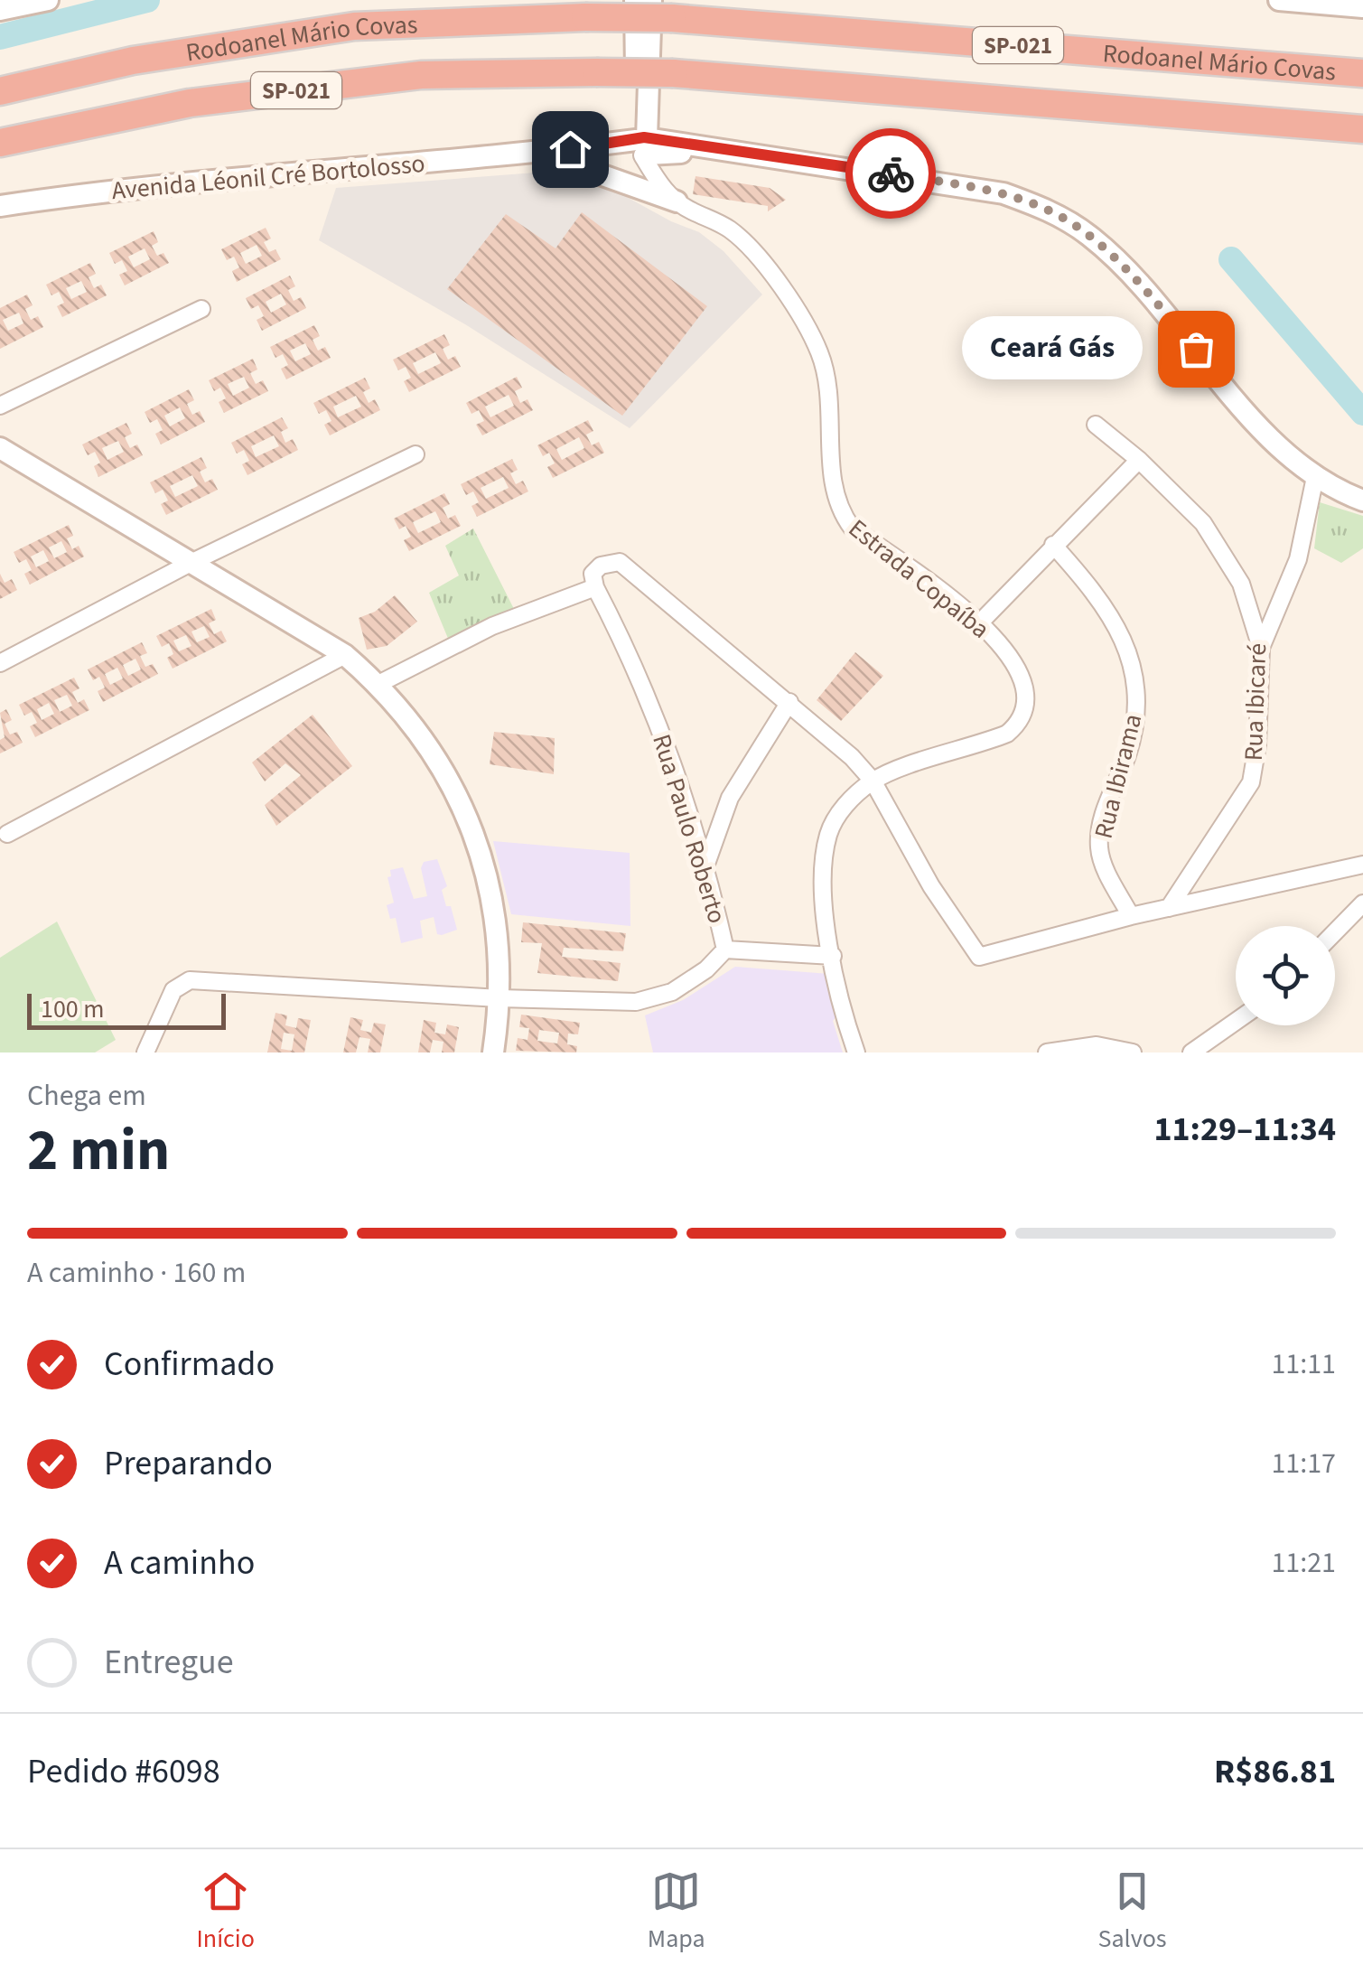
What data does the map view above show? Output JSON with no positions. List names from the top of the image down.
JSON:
{
  "streets": {
    "highway": ["Rodoanel Mário Covas", "SP-021"],
    "main road": ["Avenida Léonil Cré Bortolosso"],
    "street": [
      "Estrada Copaíba",
      "Rua Ibicaré",
      "Rua Ibirama",
      "Rua Paulo Roberto"
    ]
  },
  "crossings": [
    ["Avenida Léonil Cré Bortolosso", "Estrada Copaíba"]
  ],
  "places": ["Ceará Gás"],
  "scale_bar": "100 m",
  "page": {
    "bubble": "Ceará Gás",
    "scale": "100 m",
    "heading": ["2 min", "Chega em", "11:29–11:34"],
    "panel": ["Pedido #6098", "R$86.81"],
    "bar": "A caminho · 160 m",
    "list": [
      ["Confirmado", "11:11"],
      ["Preparando", "11:17"],
      ["A caminho", "11:21"],
      "Entregue"
    ],
    "tabs": ["Início", "Mapa", "Salvos"]
  }
}
